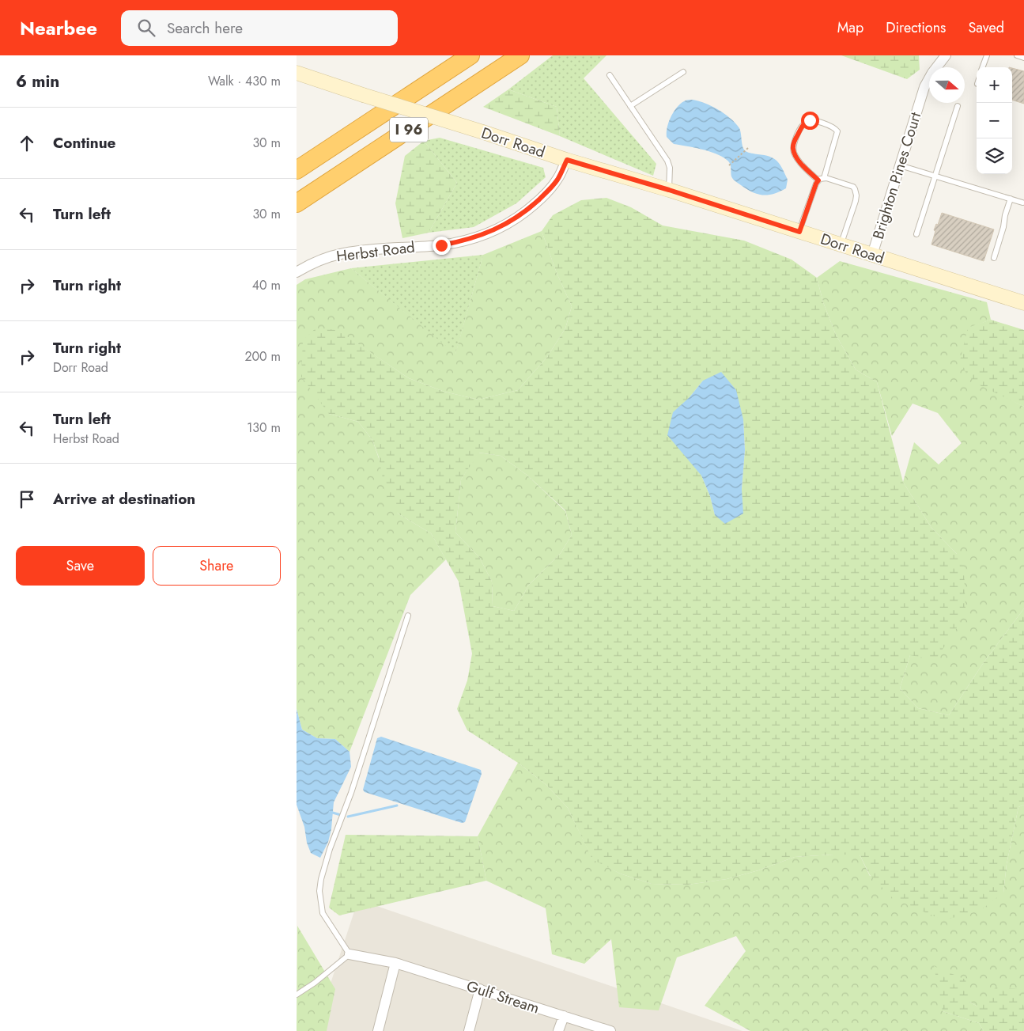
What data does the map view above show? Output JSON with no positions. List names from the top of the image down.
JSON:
{
  "streets": {
    "highway": ["I 96"],
    "street": [
      "Dorr Road",
      "Brighton Pines Court",
      "Herbst Road",
      "Gulf Stream"
    ]
  },
  "crossings": [
    ["Dorr Road", "Brighton Pines Court"],
    ["Dorr Road", "Herbst Road"]
  ],
  "north": "right",
  "page": {
    "header": "Nearbee",
    "search": "Search here",
    "nav": ["Map", "Directions", "Saved"],
    "heading": ["6 min", "Walk · 430 m"],
    "map_buttons": ["+", "−"],
    "list": [
      ["Continue", "30 m"],
      ["Turn left", "30 m"],
      ["Turn right", "40 m"],
      ["Turn right", "Dorr Road", "200 m"],
      ["Turn left", "Herbst Road", "130 m"],
      "Arrive at destination"
    ],
    "buttons": ["Save", "Share"]
  }
}
